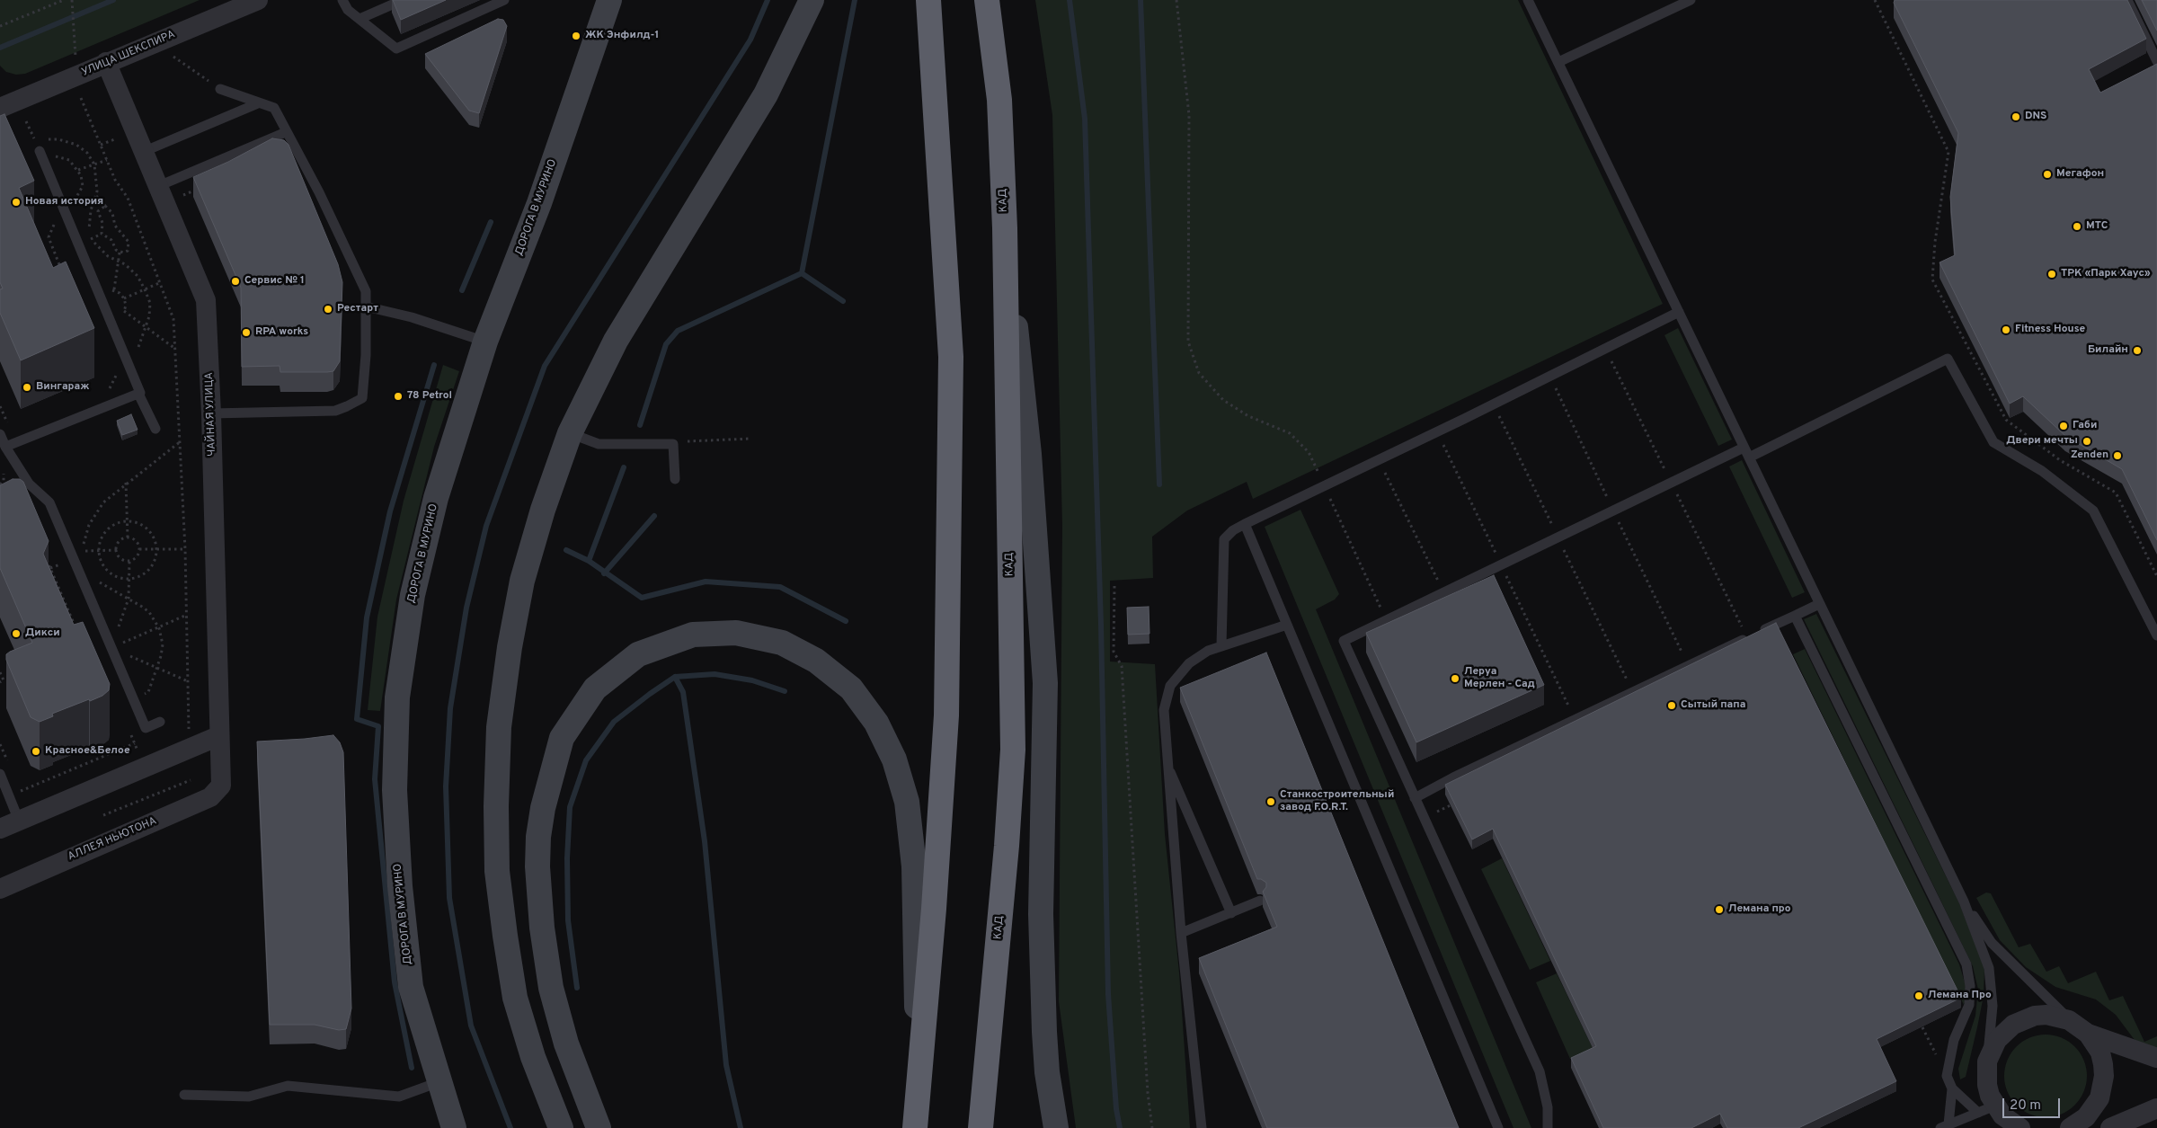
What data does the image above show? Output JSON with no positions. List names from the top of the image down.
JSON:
{
  "streets": {
    "highway": ["КАД"],
    "main road": ["ДОРОГА В МУРИНО"],
    "street": ["УЛИЦА ШЕКСПИРА", "ЧАЙНАЯ УЛИЦА", "АЛЛЕЯ НЬЮТОНА"]
  },
  "crossings": [
    ["УЛИЦА ШЕКСПИРА", "ЧАЙНАЯ УЛИЦА"],
    ["ЧАЙНАЯ УЛИЦА", "АЛЛЕЯ НЬЮТОНА"]
  ],
  "places": [
    "ЖК Энфилд-1",
    "DNS",
    "Мегафон",
    "Новая история",
    "МТС",
    "ТРК «Парк Хаус»",
    "Сервис № 1",
    "Рестарт",
    "Fitness House",
    "RPA works",
    "Билайн",
    "Вингараж",
    "78 Petrol",
    "Габи",
    "Двери мечты",
    "Zenden",
    "Дикси",
    "Леруа Мерлен - Сад",
    "Сытый папа",
    "Красное&Белое",
    "Станкостроительный завод F.O.R.T.",
    "Лемана про",
    "Лемана Про"
  ],
  "scale_bar": "20 m"
}
